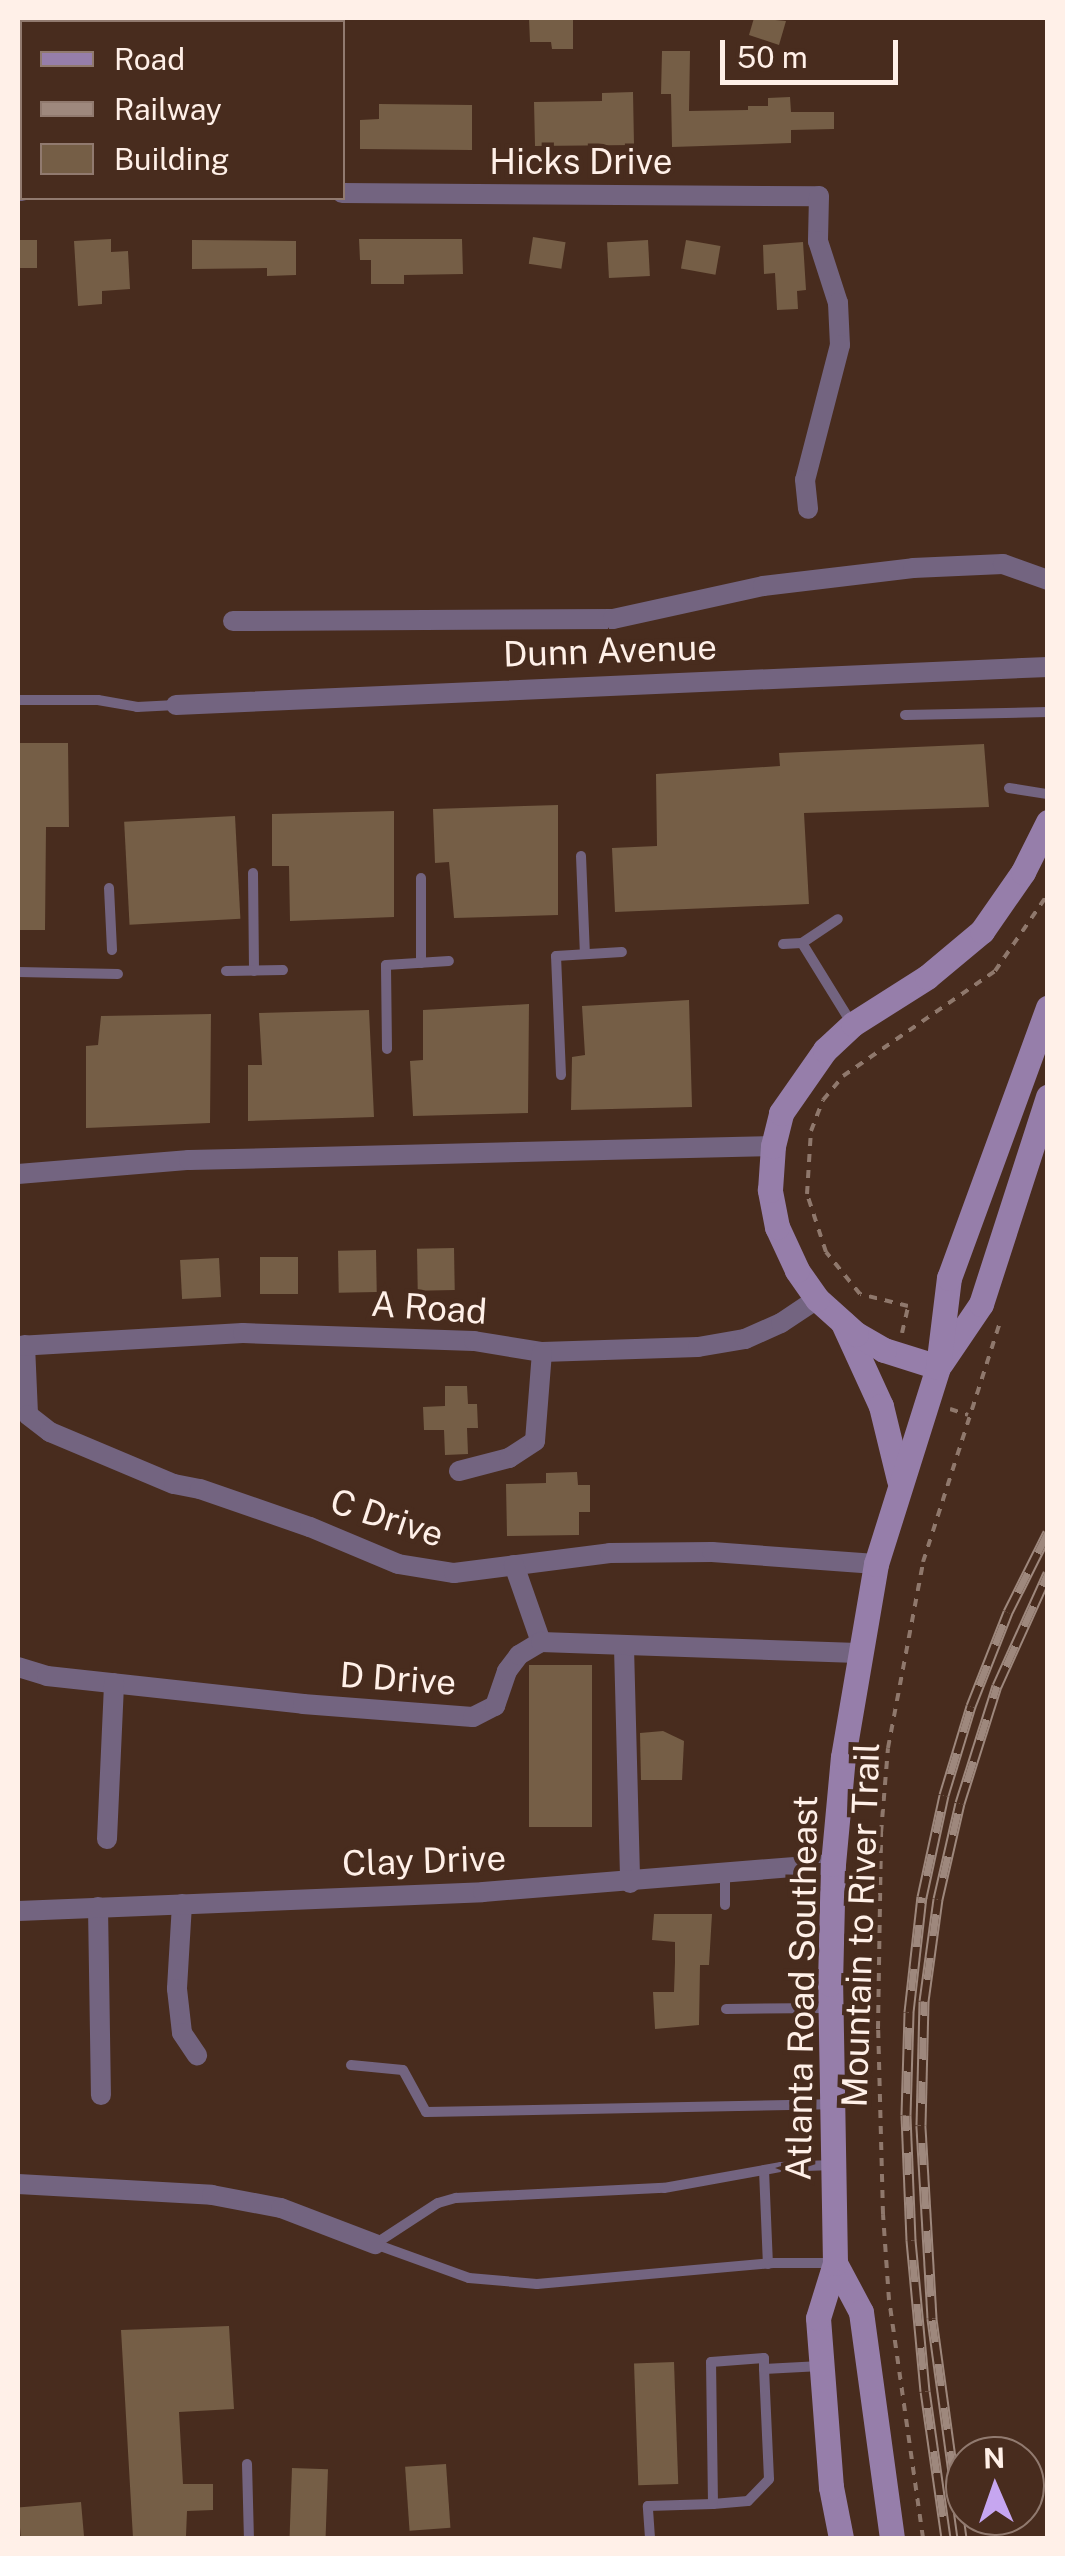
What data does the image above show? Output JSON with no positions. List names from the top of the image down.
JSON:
{
  "streets": {
    "main road": ["Atlanta Road Southeast"],
    "street": [
      "Hicks Drive",
      "Dunn Avenue",
      "A Road",
      "C Drive",
      "D Drive",
      "Clay Drive"
    ],
    "path": ["Mountain to River Trail"]
  },
  "crossings": [
    ["A Road", "C Drive"],
    ["C Drive", "Atlanta Road Southeast"],
    ["Clay Drive", "Atlanta Road Southeast"]
  ],
  "legend": ["Road", "Railway", "Building"],
  "scale_bar": "50 m",
  "north": "top"
}
